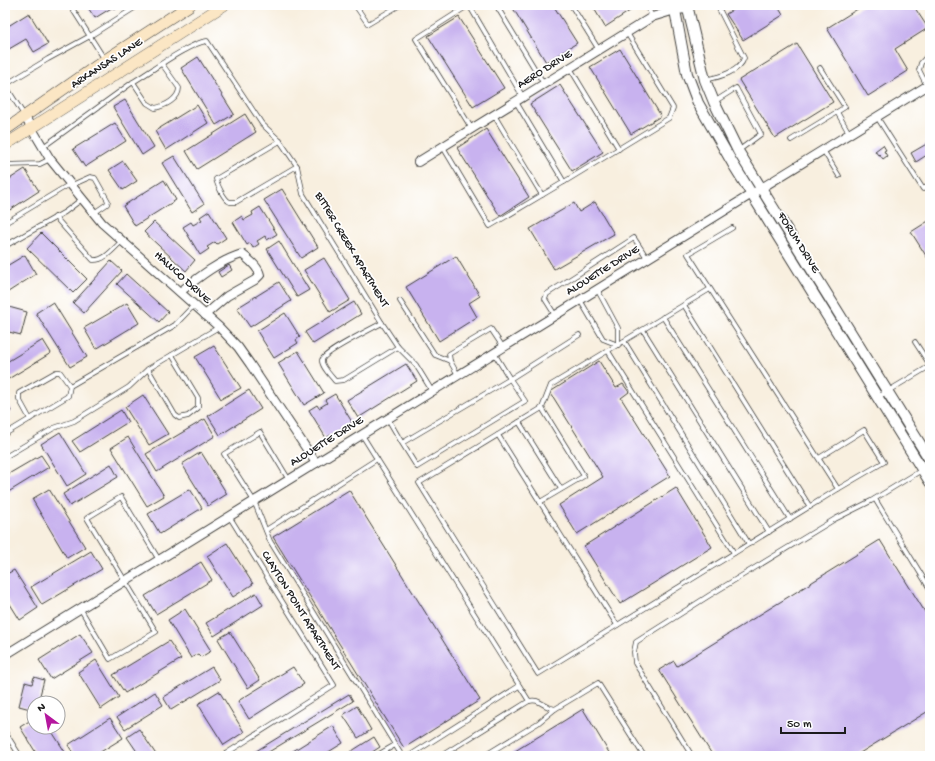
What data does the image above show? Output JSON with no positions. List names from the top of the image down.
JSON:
{
  "streets": {
    "main road": ["ARKANSAS LANE"],
    "street": [
      "AERO DRIVE",
      "FORUM DRIVE",
      "ALOUETTE DRIVE",
      "HAWCO DRIVE"
    ],
    "lane": ["BITTER CREEK APARTMENT", "CLAYTON POINT APARTMENT"]
  },
  "crossings": [
    ["ARKANSAS LANE", "HAWCO DRIVE"],
    ["AERO DRIVE", "FORUM DRIVE"],
    ["FORUM DRIVE", "ALOUETTE DRIVE"],
    ["BITTER CREEK APARTMENT", "ALOUETTE DRIVE"],
    ["BITTER CREEK APARTMENT", "HAWCO DRIVE"],
    ["ALOUETTE DRIVE", "HAWCO DRIVE"],
    ["ALOUETTE DRIVE", "CLAYTON POINT APARTMENT"]
  ],
  "scale_bar": "50 m",
  "north": "top left"
}
